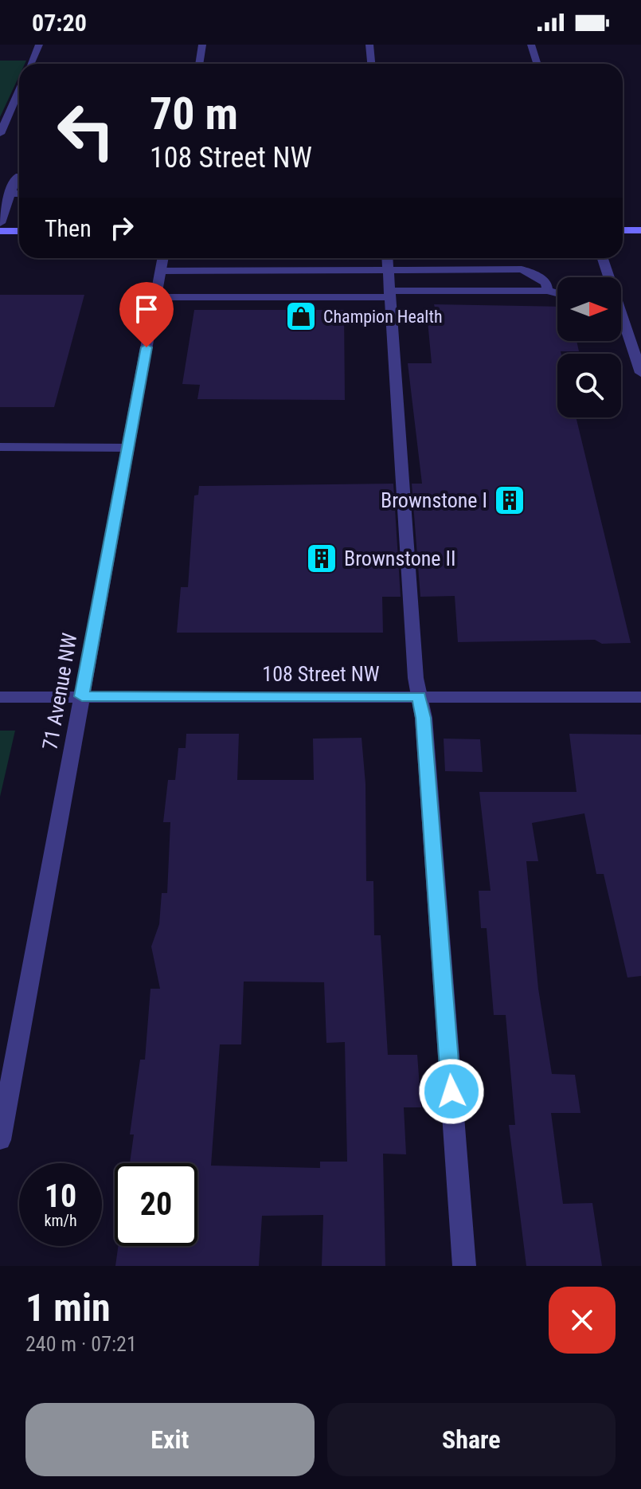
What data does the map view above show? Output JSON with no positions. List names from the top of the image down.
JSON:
{
  "streets": {
    "street": ["108 Street NW", "71 Avenue NW"]
  },
  "crossings": [
    ["108 Street NW", "71 Avenue NW"]
  ],
  "places": {
    "shop": ["Champion Health"],
    "building": ["Brownstone I", "Brownstone II"]
  },
  "north": "right",
  "page": {
    "status": "07:20",
    "turn": ["70 m", "108 Street NW"],
    "then": "Then",
    "speed": "10 km/h",
    "limit": "20",
    "heading": ["1 min", "240 m · 07:21"],
    "buttons": ["Exit", "Share"]
  }
}
